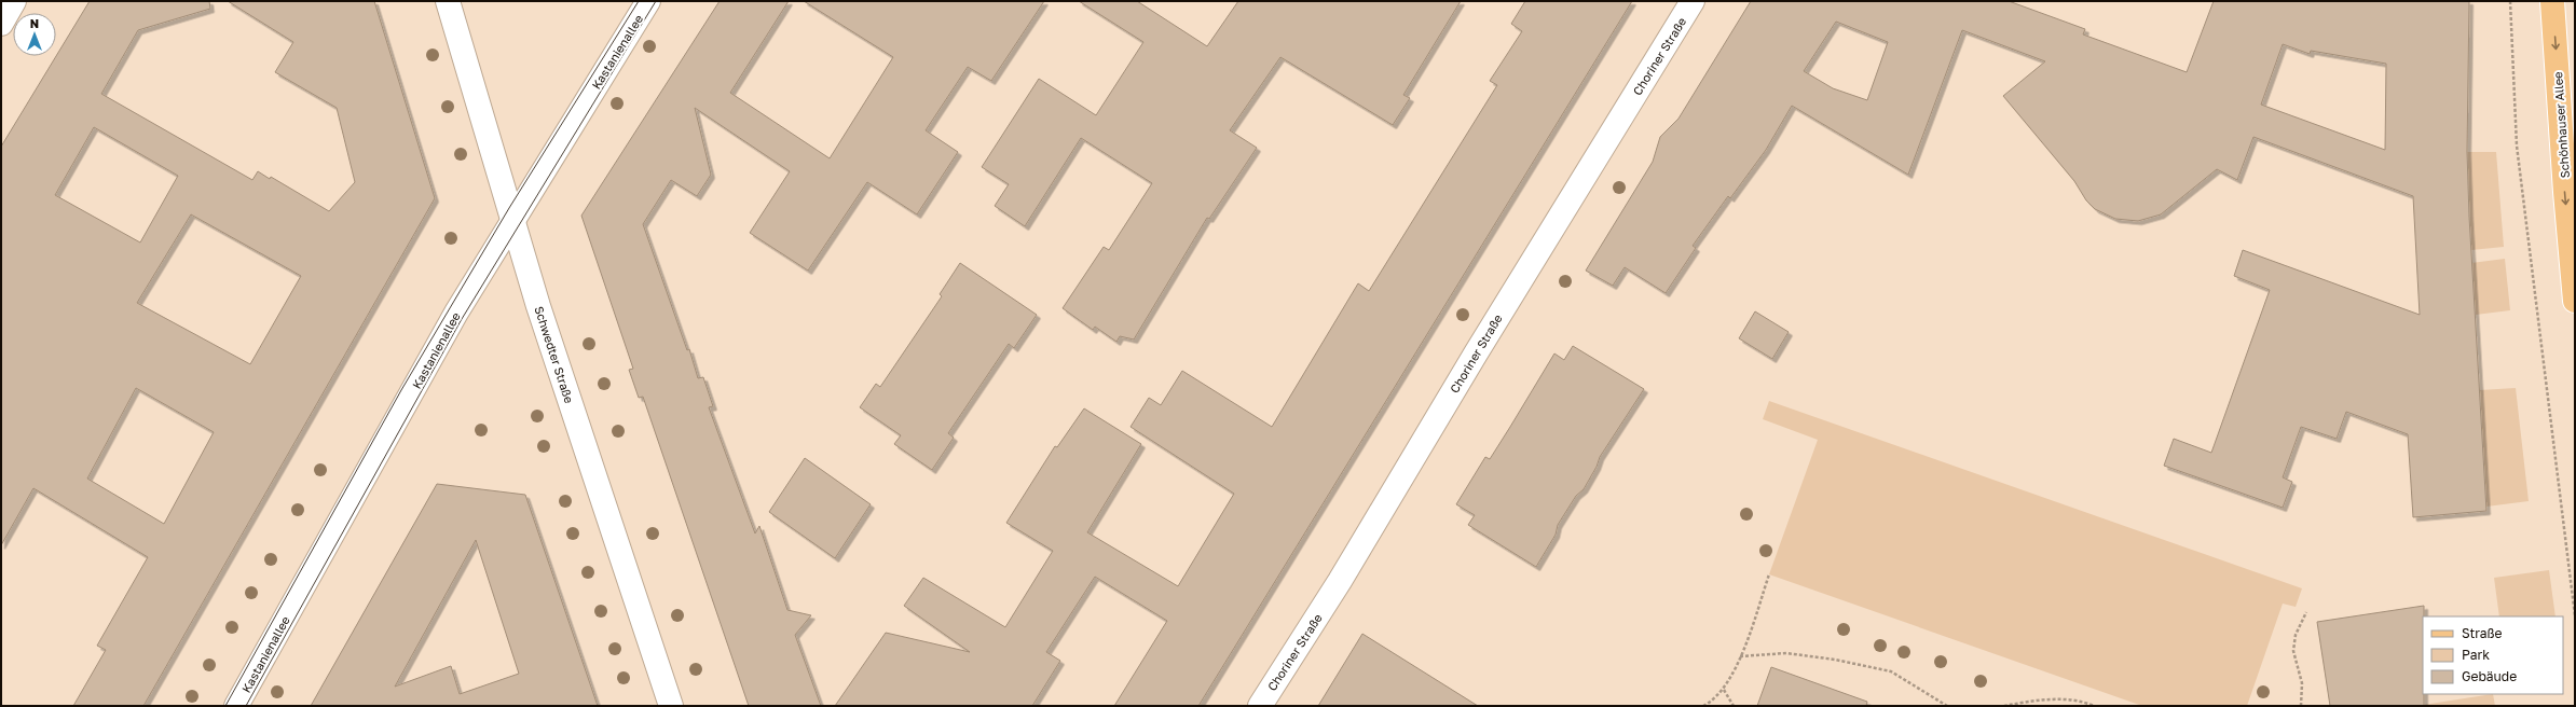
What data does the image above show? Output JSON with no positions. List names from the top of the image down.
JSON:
{
  "streets": {
    "main road": ["Schönhauser Allee"],
    "street": ["Kastanienallee", "Choriner Straße", "Schwedter Straße"]
  },
  "crossings": [
    ["Kastanienallee", "Schwedter Straße"]
  ],
  "one_way": ["Schönhauser Allee"],
  "legend": ["Straße", "Park", "Gebäude"],
  "north": "top"
}
